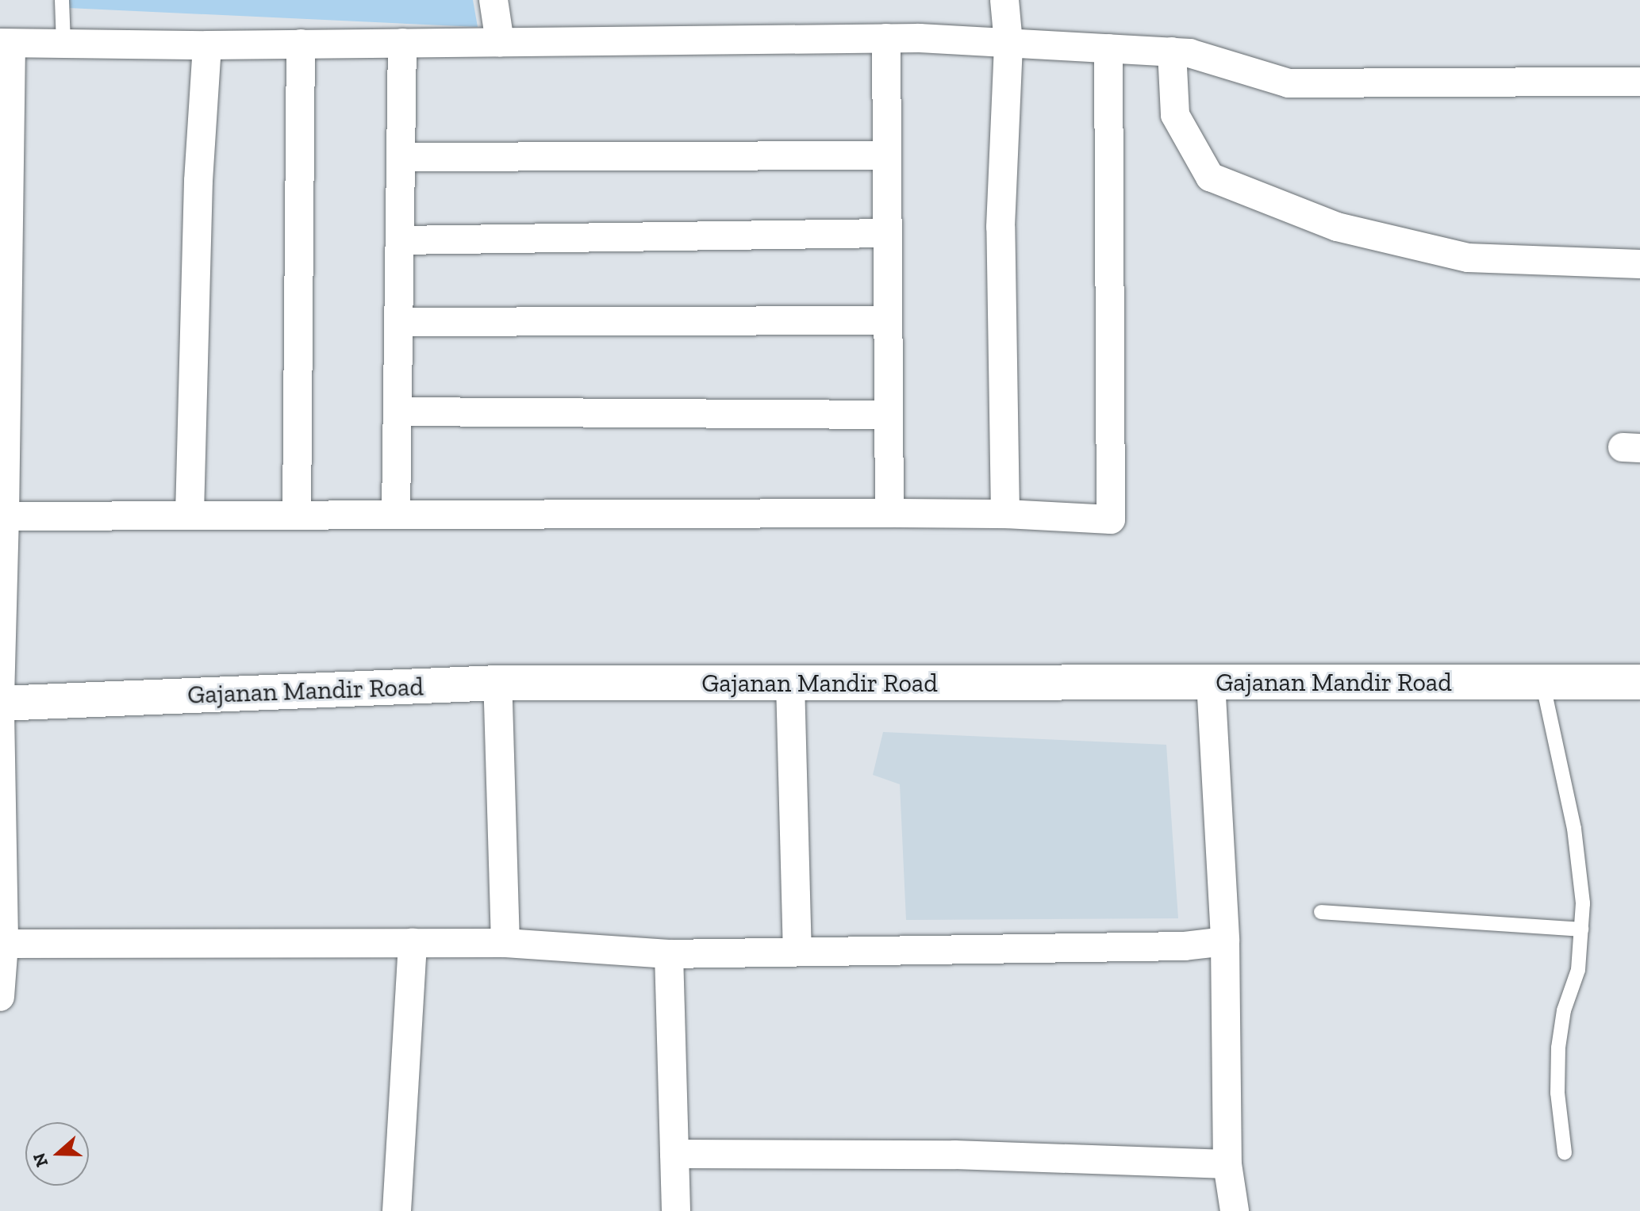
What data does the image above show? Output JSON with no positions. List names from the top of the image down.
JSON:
{
  "streets": {
    "street": ["Gajanan Mandir Road"]
  },
  "north": "left"
}
